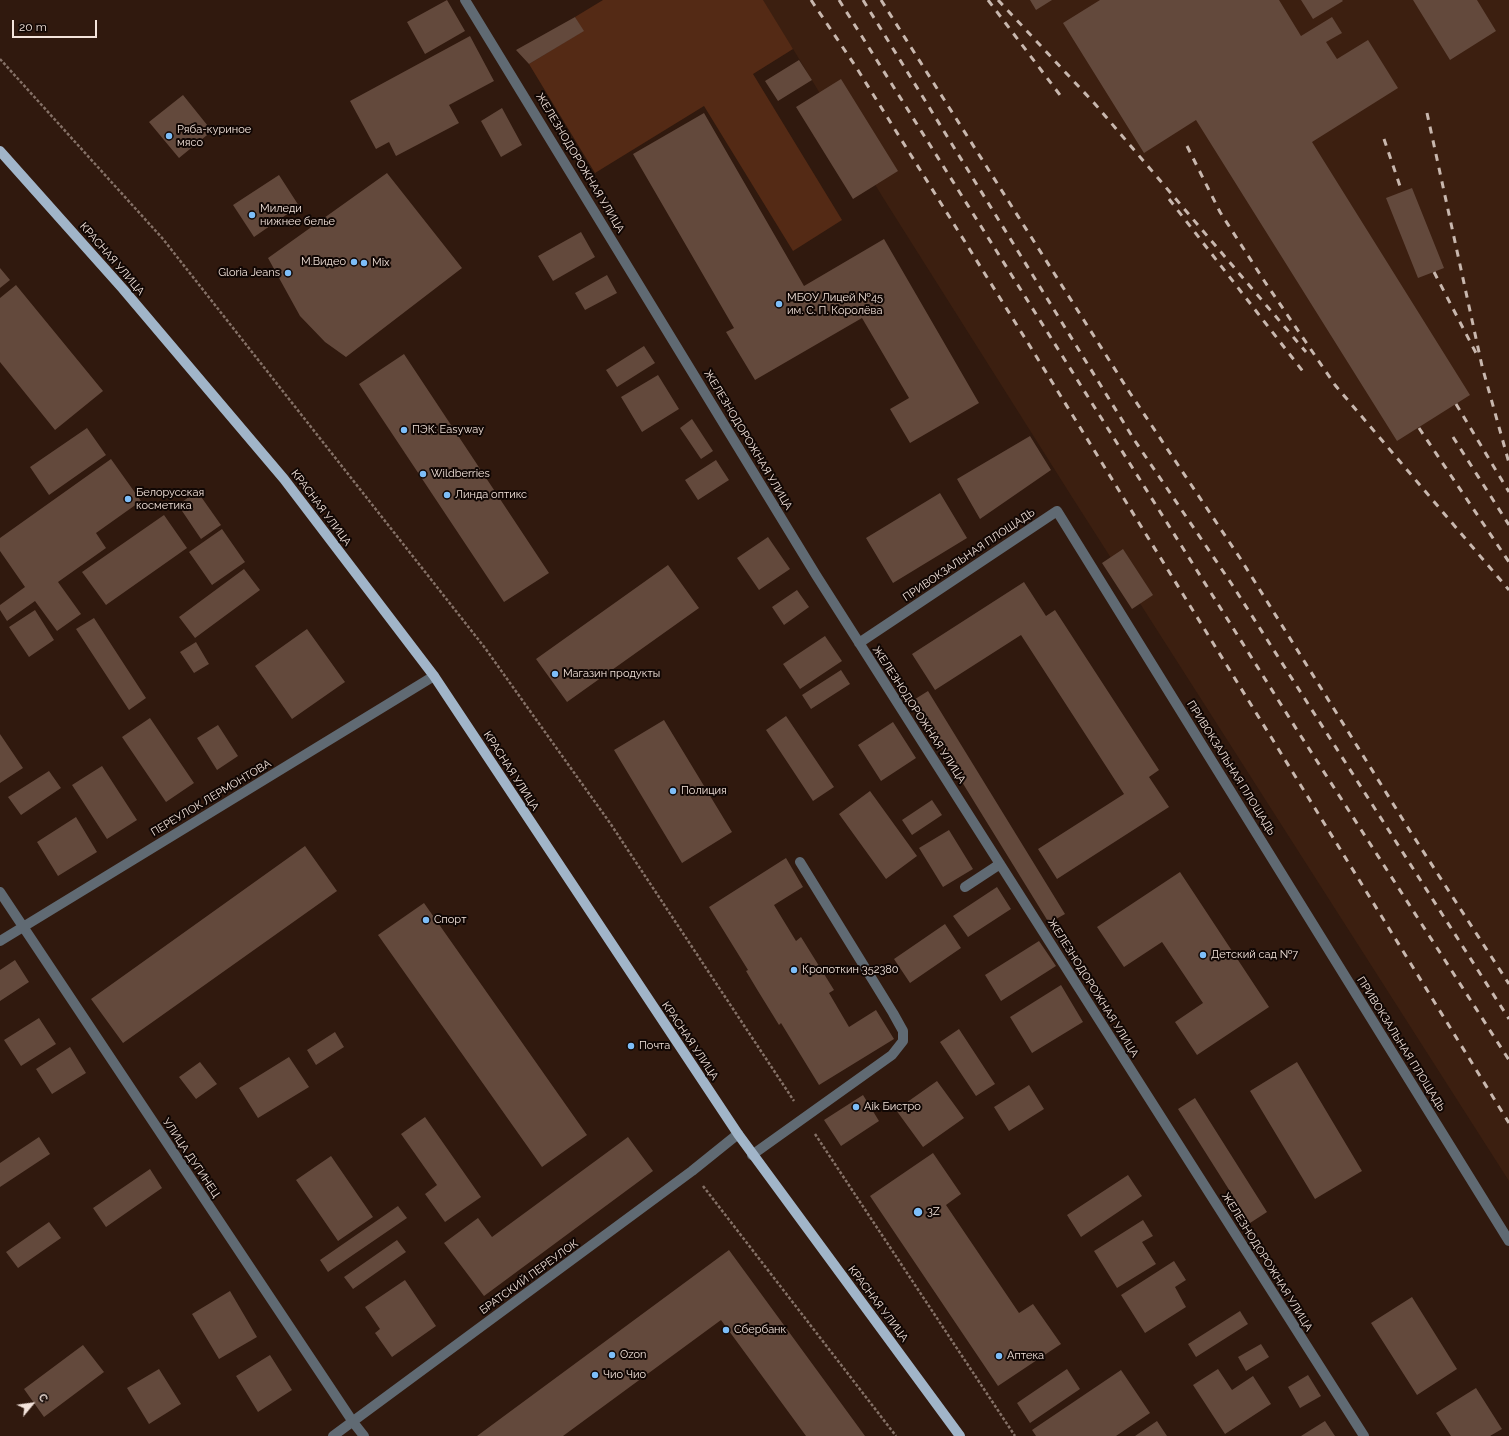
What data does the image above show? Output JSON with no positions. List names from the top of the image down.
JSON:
{
  "streets": {
    "main road": ["КРАСНАЯ УЛИЦА"],
    "street": [
      "ЖЕЛЕЗНОДОРОЖНАЯ УЛИЦА",
      "ПРИВОКЗАЛЬНАЯ ПЛОЩАДЬ",
      "ПЕРЕУЛОК ЛЕРМОНТОВА",
      "УЛИЦА ДУГИНЕЦ",
      "БРАТСКИЙ ПЕРЕУЛОК"
    ]
  },
  "crossings": [
    ["ЖЕЛЕЗНОДОРОЖНАЯ УЛИЦА", "ПРИВОКЗАЛЬНАЯ ПЛОЩАДЬ"],
    ["КРАСНАЯ УЛИЦА", "ПЕРЕУЛОК ЛЕРМОНТОВА"],
    ["КРАСНАЯ УЛИЦА", "БРАТСКИЙ ПЕРЕУЛОК"],
    ["ПЕРЕУЛОК ЛЕРМОНТОВА", "УЛИЦА ДУГИНЕЦ"],
    ["УЛИЦА ДУГИНЕЦ", "БРАТСКИЙ ПЕРЕУЛОК"]
  ],
  "places": [
    "Ряба-куриное мясо",
    "Миледи нижнее белье",
    "М.Видео",
    "Mix",
    "Gloria Jeans",
    "МБОУ Лицей №45 им. С. П. Королёва",
    "ПЭК: Easyway",
    "Wildberries",
    "Линда оптикс",
    "Белорусская косметика",
    "Магазин продукты",
    "Полиция",
    "Спорт",
    "Детский сад №7",
    "Кропоткин 352380",
    "Почта",
    "Aik Бистро",
    "3Z",
    "Сбербанк",
    "Ozon",
    "Аптека",
    "Чио Чио"
  ],
  "scale_bar": "20 m",
  "north": "top right"
}
